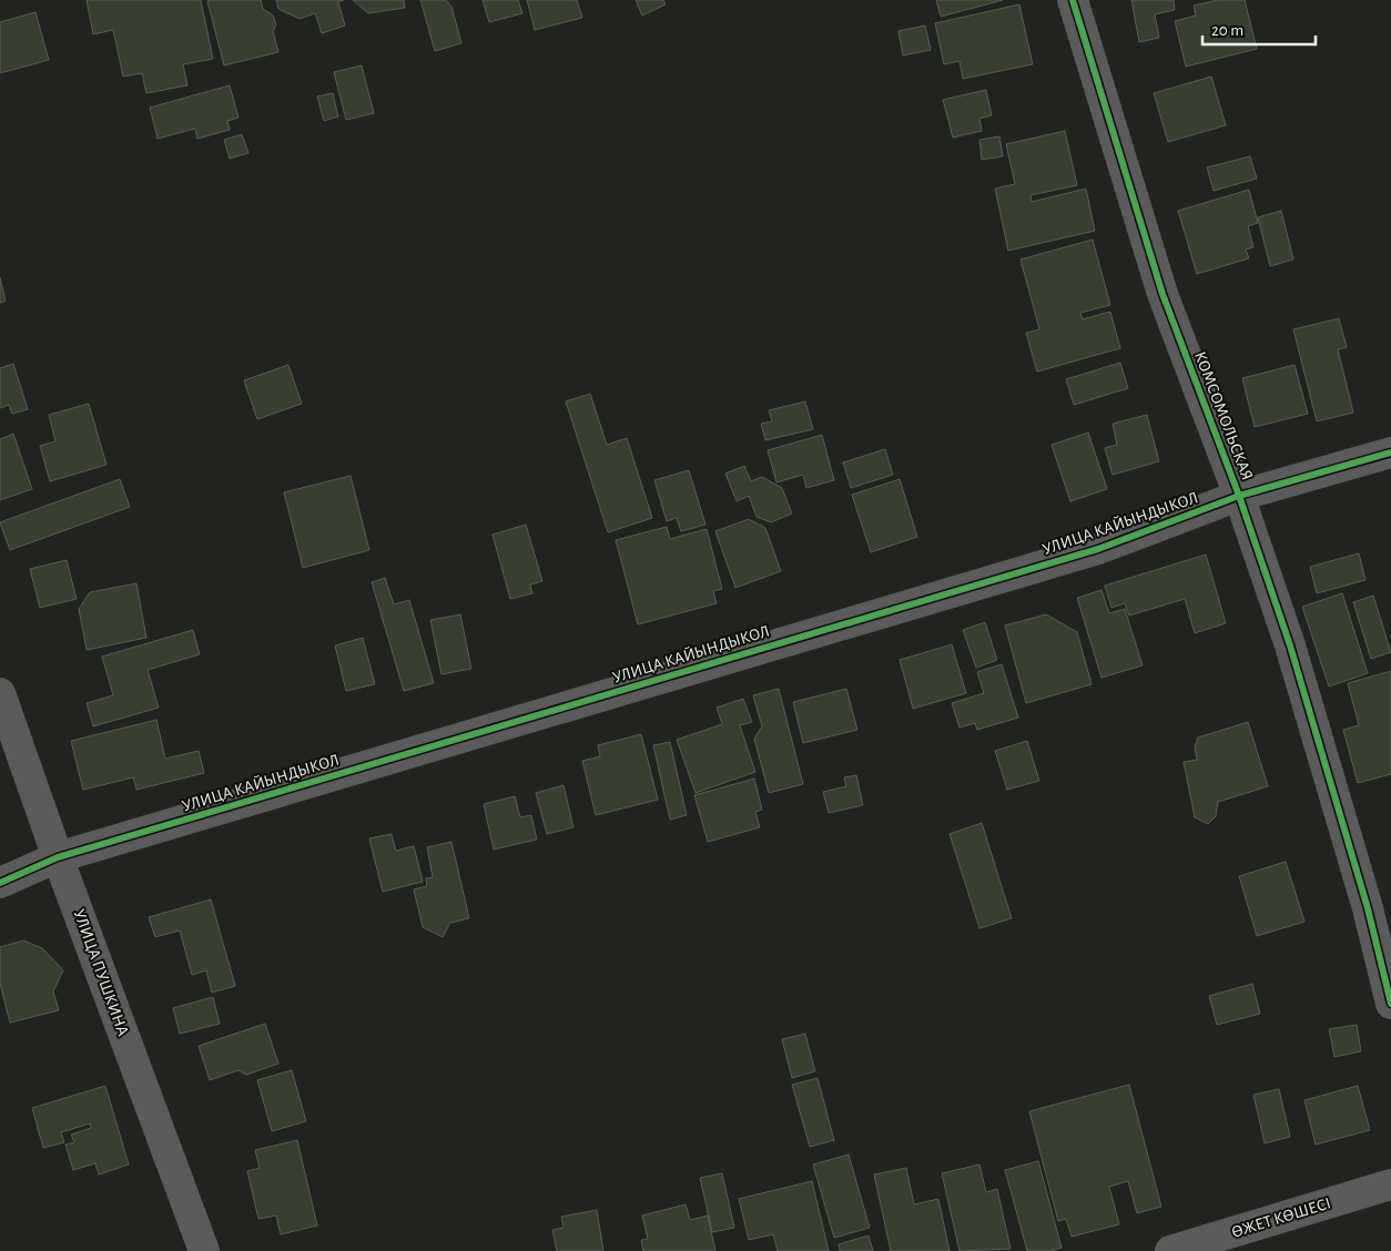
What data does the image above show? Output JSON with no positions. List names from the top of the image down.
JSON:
{
  "streets": {
    "street": [
      "КОМСОМОЛЬСКАЯ",
      "УЛИЦА КАЙЫНДЫКОЛ",
      "УЛИЦА ПУШКИНА",
      "ӨЖЕТ КӨШЕСІ"
    ]
  },
  "crossings": [
    ["КОМСОМОЛЬСКАЯ", "УЛИЦА КАЙЫНДЫКОЛ"],
    ["УЛИЦА КАЙЫНДЫКОЛ", "УЛИЦА ПУШКИНА"]
  ],
  "scale_bar": "20 m"
}
